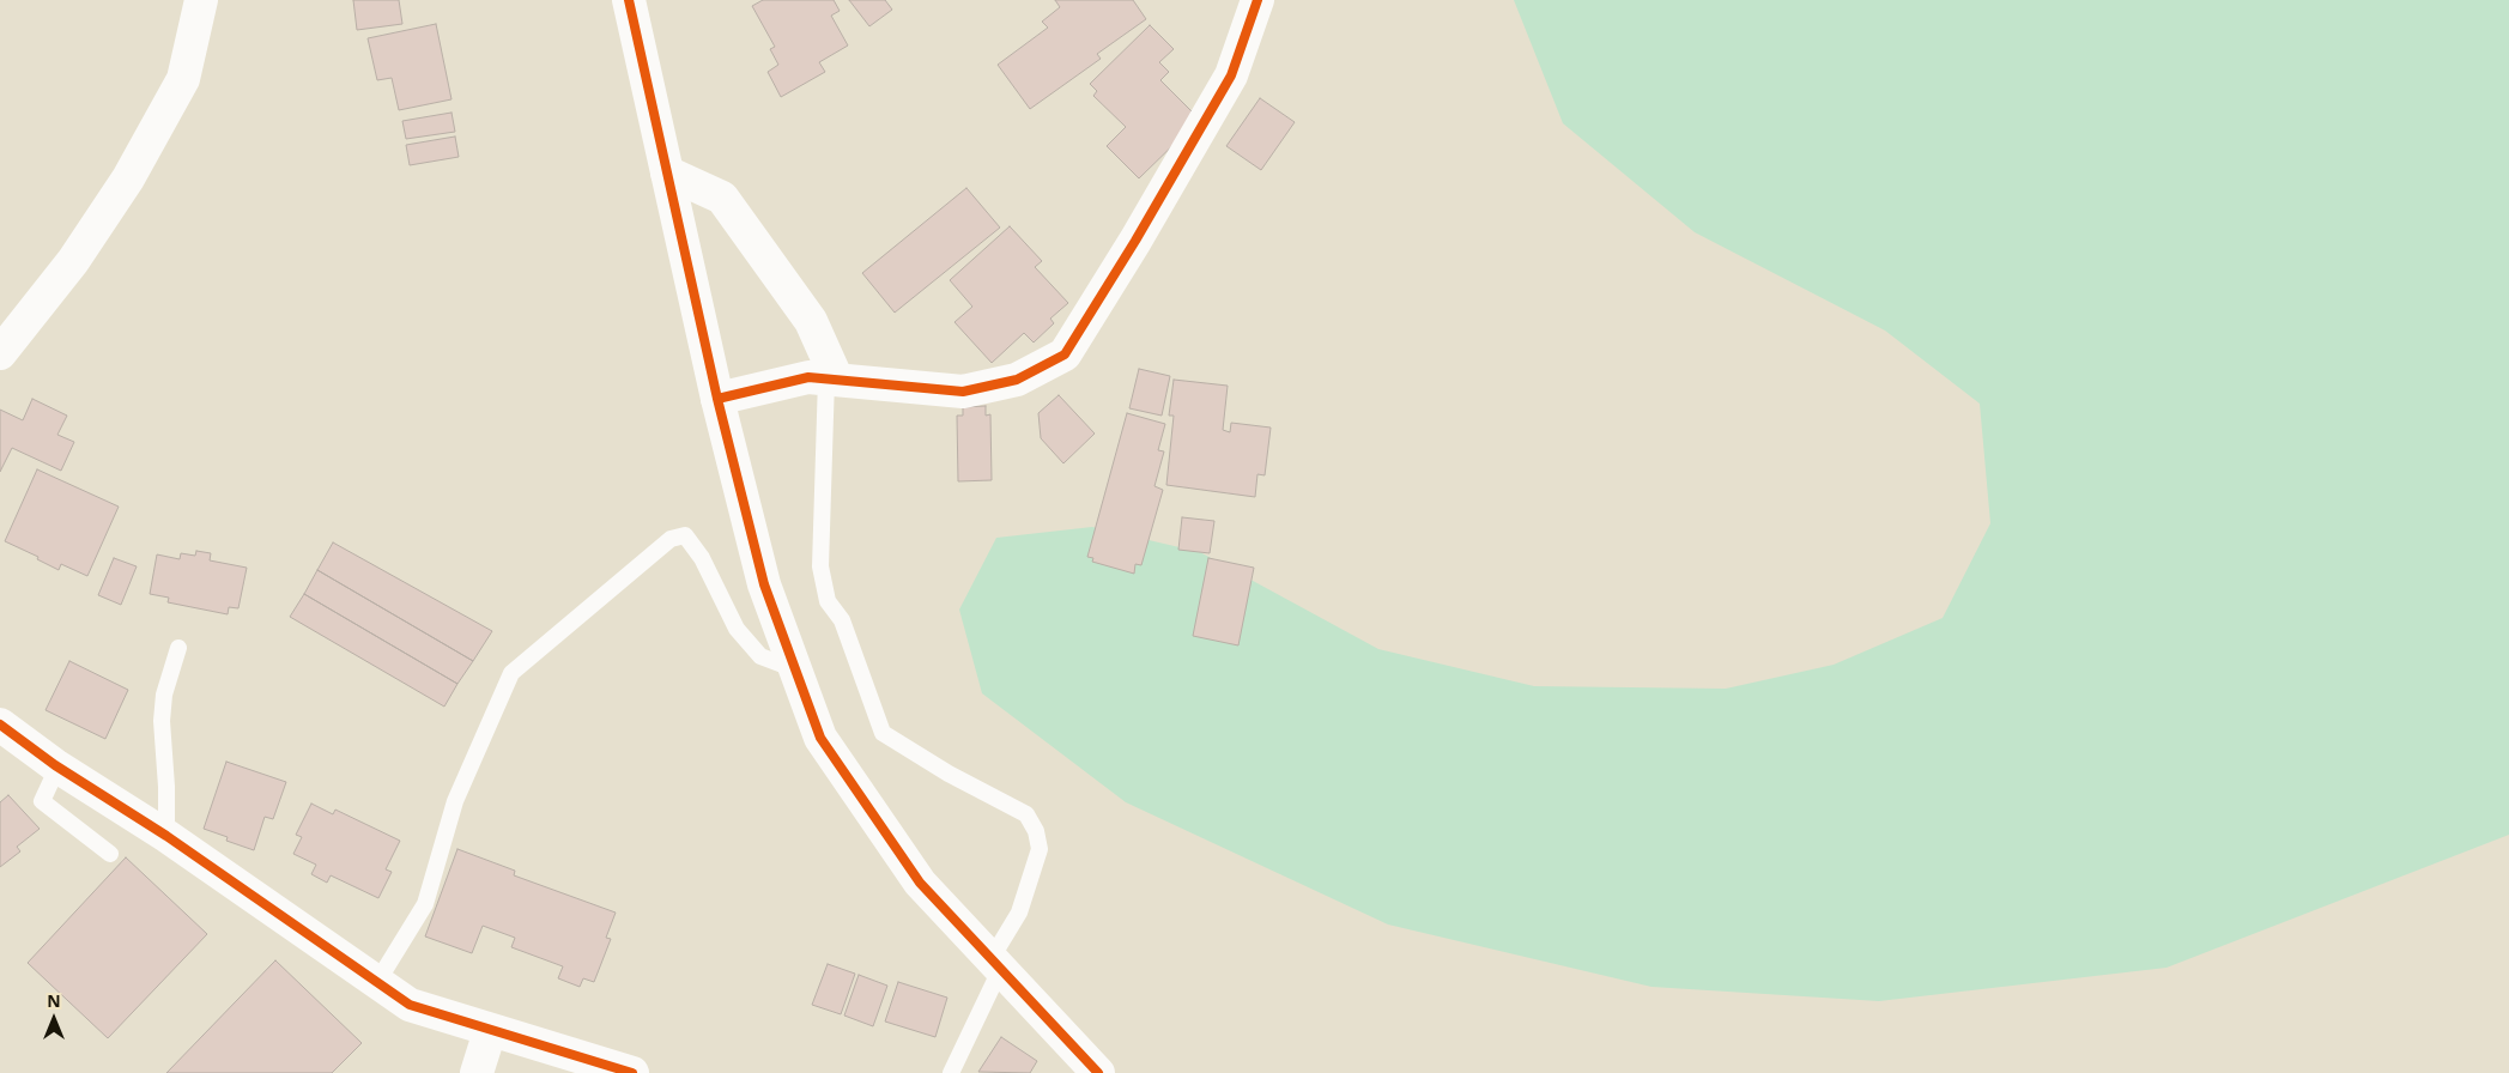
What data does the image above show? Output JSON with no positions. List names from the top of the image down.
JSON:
{
  "north": "top"
}
